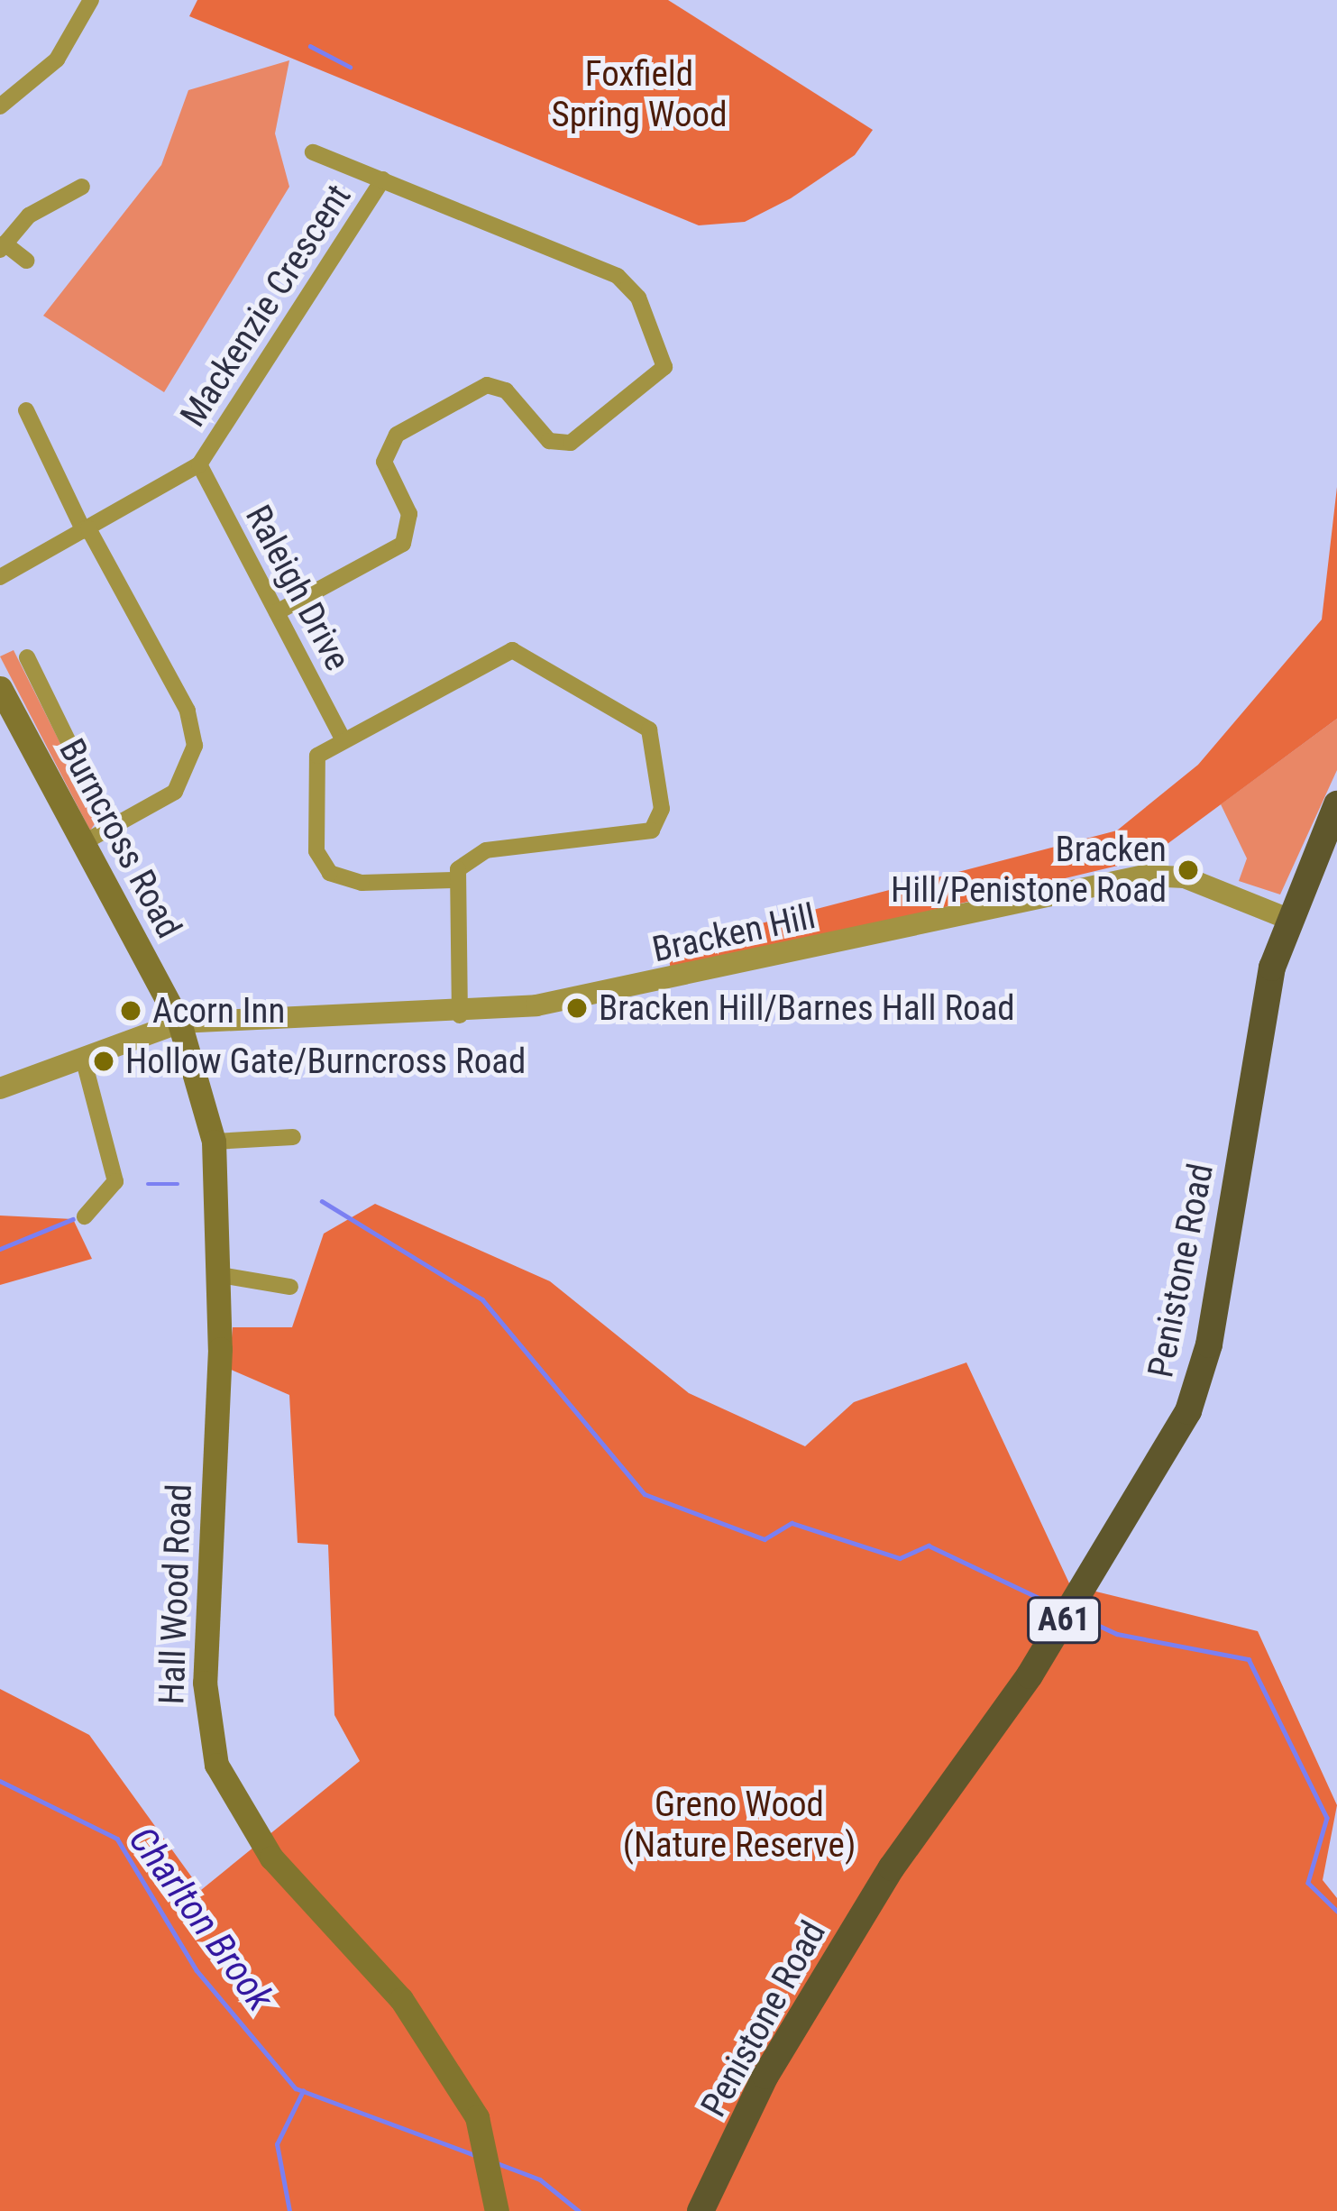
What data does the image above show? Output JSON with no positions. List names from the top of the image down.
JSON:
{
  "streets": {
    "highway": ["Penistone Road", "A61"],
    "main road": ["Burncross Road", "Hall Wood Road"],
    "street": ["Mackenzie Crescent", "Raleigh Drive", "Bracken Hill"]
  },
  "crossings": [
    ["Mackenzie Crescent", "Raleigh Drive"],
    ["Burncross Road", "Bracken Hill"],
    ["Burncross Road", "Hall Wood Road"],
    ["Bracken Hill", "Penistone Road"],
    ["Bracken Hill", "Hall Wood Road"]
  ],
  "water": ["Charlton Brook"],
  "parks": ["Foxfield Spring Wood", "Greno Wood (Nature Reserve)"],
  "places": [
    "Bracken Hill/Penistone Road",
    "Bracken Hill/Barnes Hall Road",
    "Acorn Inn",
    "Hollow Gate/Burncross Road"
  ]
}
